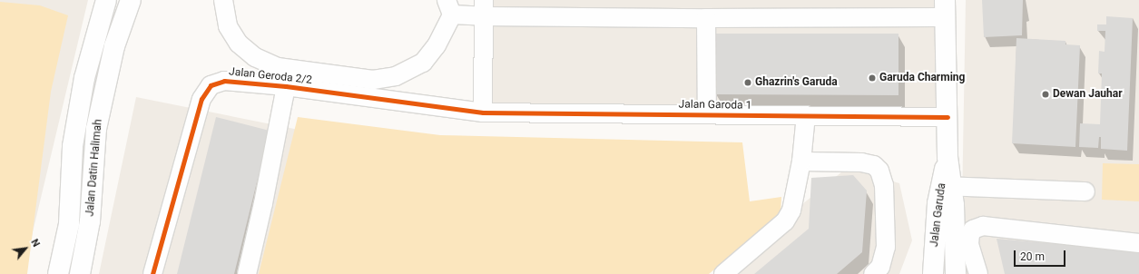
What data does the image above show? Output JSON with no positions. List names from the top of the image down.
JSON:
{
  "streets": {
    "main road": ["Jalan Datin Halimah", "Jalan Garuda"],
    "street": ["Jalan Geroda 2/2", "Jalan Garoda 1"]
  },
  "crossings": [
    ["Jalan Geroda 2/2", "Jalan Garoda 1"],
    ["Jalan Garoda 1", "Jalan Garuda"]
  ],
  "places": ["Garuda Charming", "Ghazrin's Garuda", "Dewan Jauhar"],
  "scale_bar": "20 m",
  "north": "top right"
}
